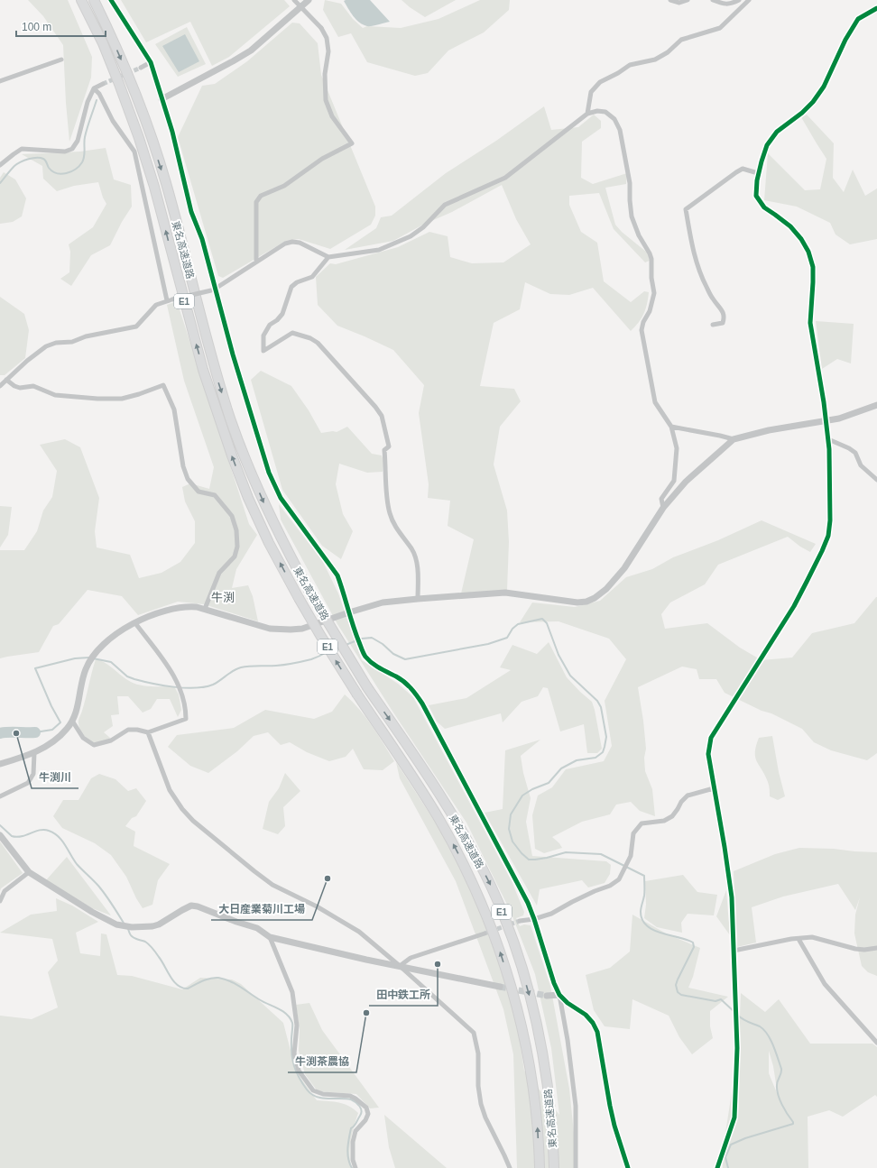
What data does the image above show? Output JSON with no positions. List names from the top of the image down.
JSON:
{
  "streets": {
    "highway": ["東名高速道路", "E1"]
  },
  "districts": ["牛渕"],
  "places": [
    "牛渕川",
    "大日産業菊川工場",
    "田中鉄工所",
    "牛渕茶農協"
  ],
  "scale_bar": "100 m"
}
